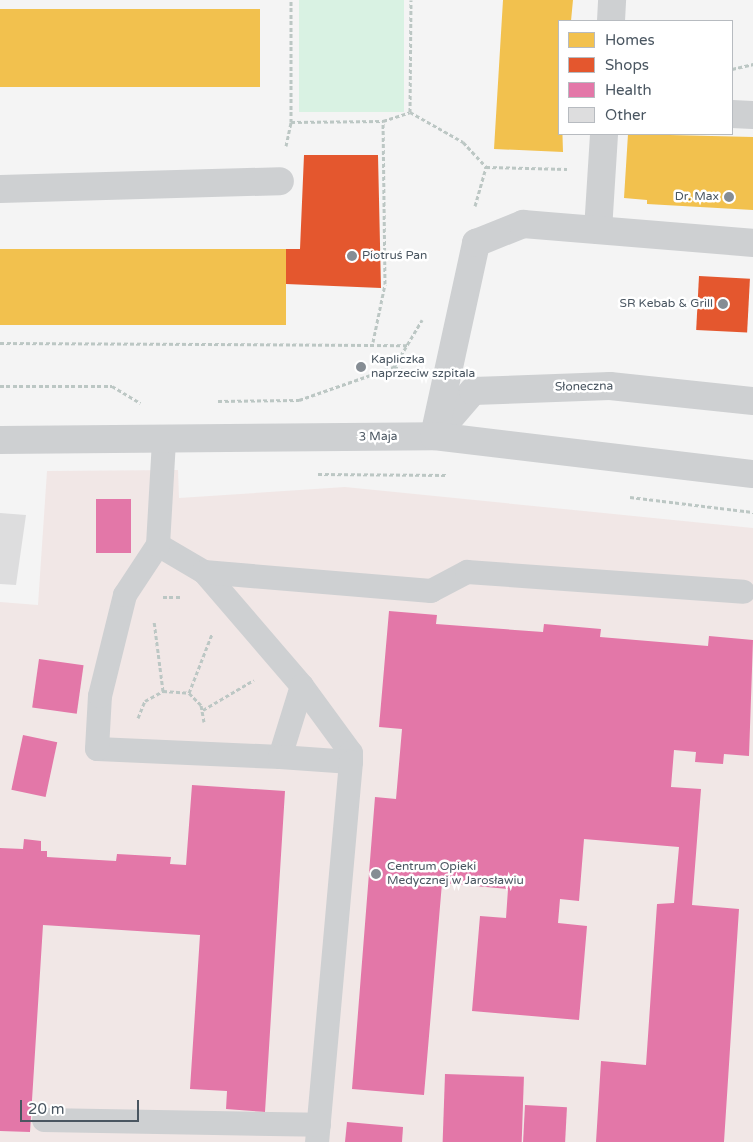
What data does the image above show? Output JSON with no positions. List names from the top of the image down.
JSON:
{
  "streets": {
    "street": ["Słoneczna", "3 Maja"]
  },
  "crossings": [
    ["Słoneczna", "3 Maja"]
  ],
  "places": [
    "Dr. Max",
    "Piotruś Pan",
    "SR Kebab & Grill",
    "Kapliczka naprzeciw szpitala",
    "Centrum Opieki Medycznej w Jarosławiu"
  ],
  "legend": [
    "Homes",
    "Shops",
    "Health",
    "Other"
  ],
  "scale_bar": "20 m"
}
